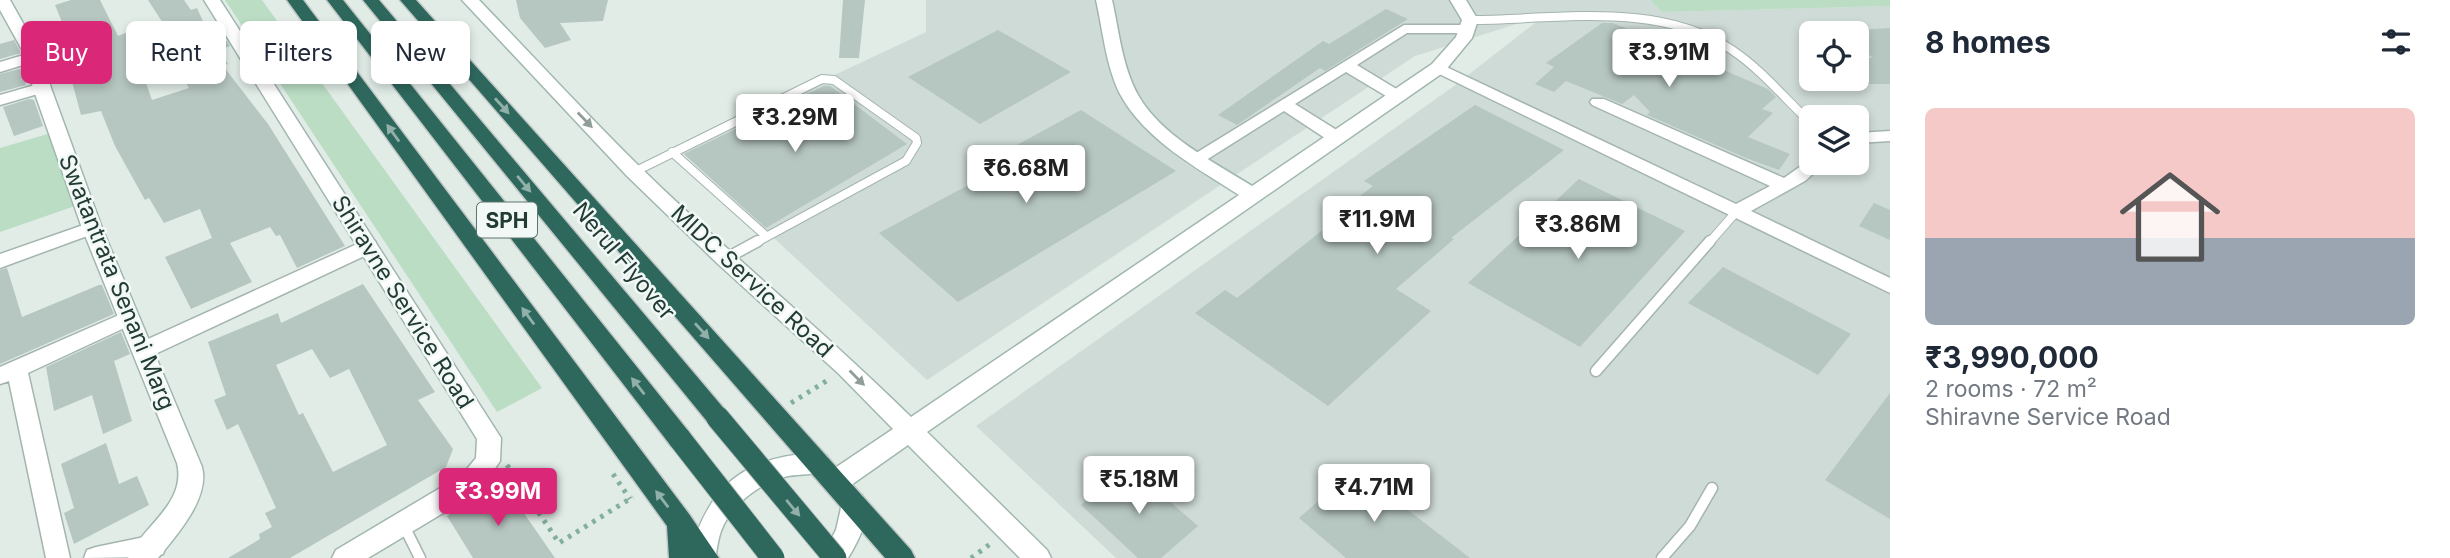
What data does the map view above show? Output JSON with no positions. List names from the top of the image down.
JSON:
{
  "streets": {
    "highway": ["SPH", "Nerul Flyover"],
    "street": ["MIDC Service Road", "Swatantrata Senani Marg", "Shiravne Service Road"]
  },
  "one_way": ["MIDC Service Road"],
  "page": {
    "heading": "8 homes",
    "chip": [
      "Buy",
      "Rent",
      "Filters",
      "New"
    ],
    "price": [
      "₹3.91M",
      "₹3.29M",
      "₹6.68M",
      "₹11.9M",
      "₹3.86M",
      "₹5.18M",
      "₹4.71M",
      "₹3.99M"
    ],
    "list": [
      {
        "name": "₹3,990,000",
        "note": "2 rooms · 72 m² · Shiravne Service Road"
      }
    ]
  }
}
